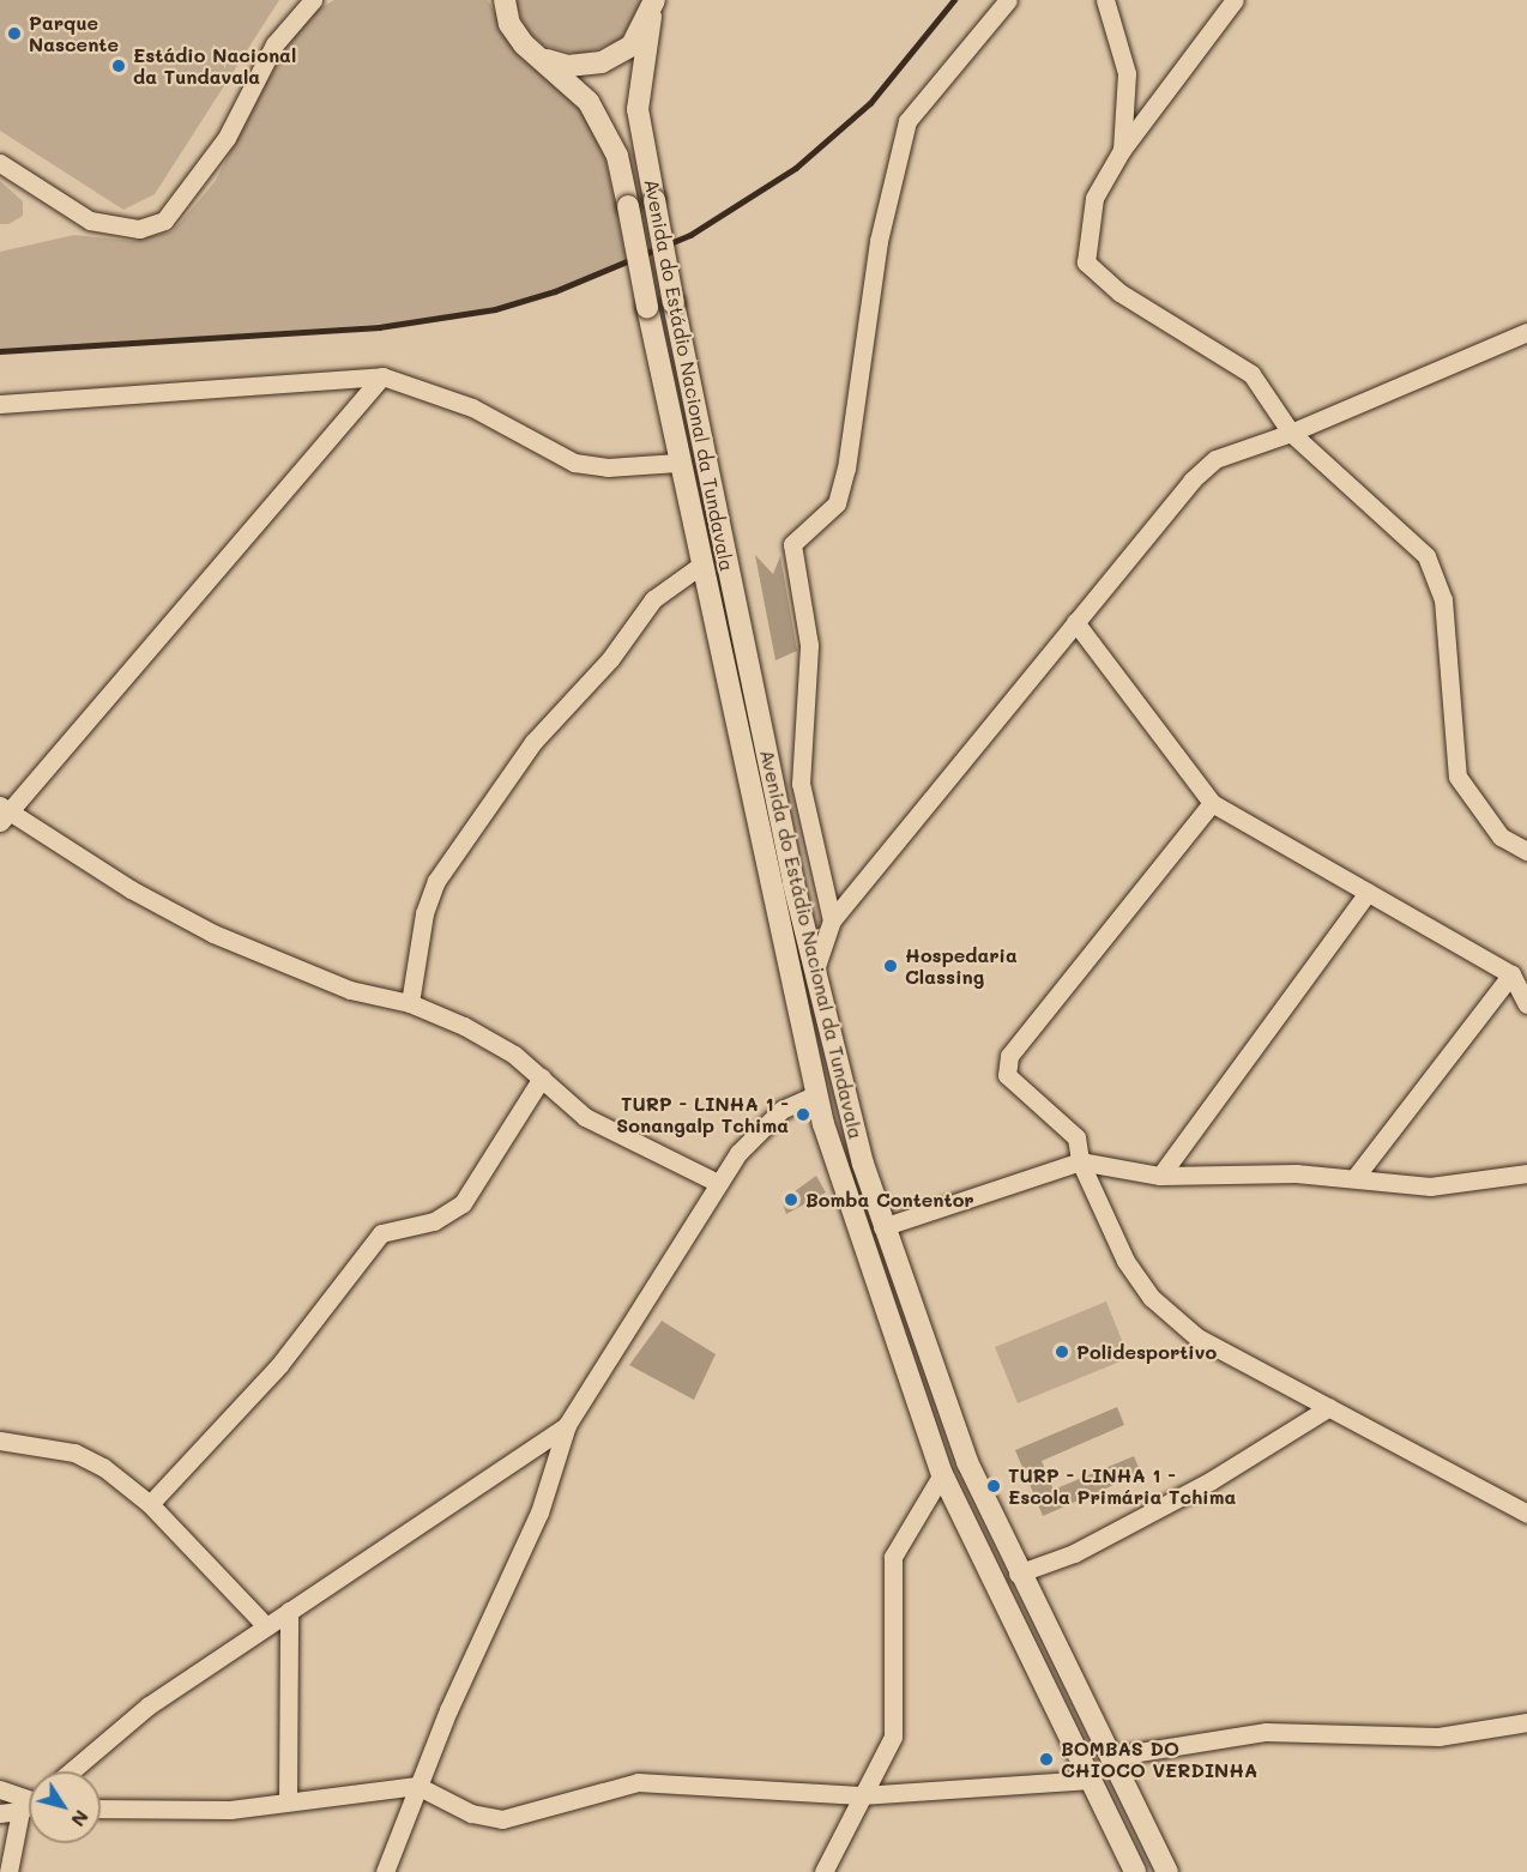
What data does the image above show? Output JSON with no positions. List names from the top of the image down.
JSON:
{
  "streets": {
    "street": ["Avenida do Estádio Nacional da Tundavala"]
  },
  "places": [
    "Parque Nascente",
    "Estádio Nacional da Tundavala",
    "Hospedaria Classing",
    "TURP - LINHA 1 - Sonangalp Tchima",
    "Bomba Contentor",
    "Polidesportivo",
    "TURP - LINHA 1 - Escola Primária Tchima",
    "BOMBAS DO CHIOCO VERDINHA"
  ],
  "north": "bottom right"
}
